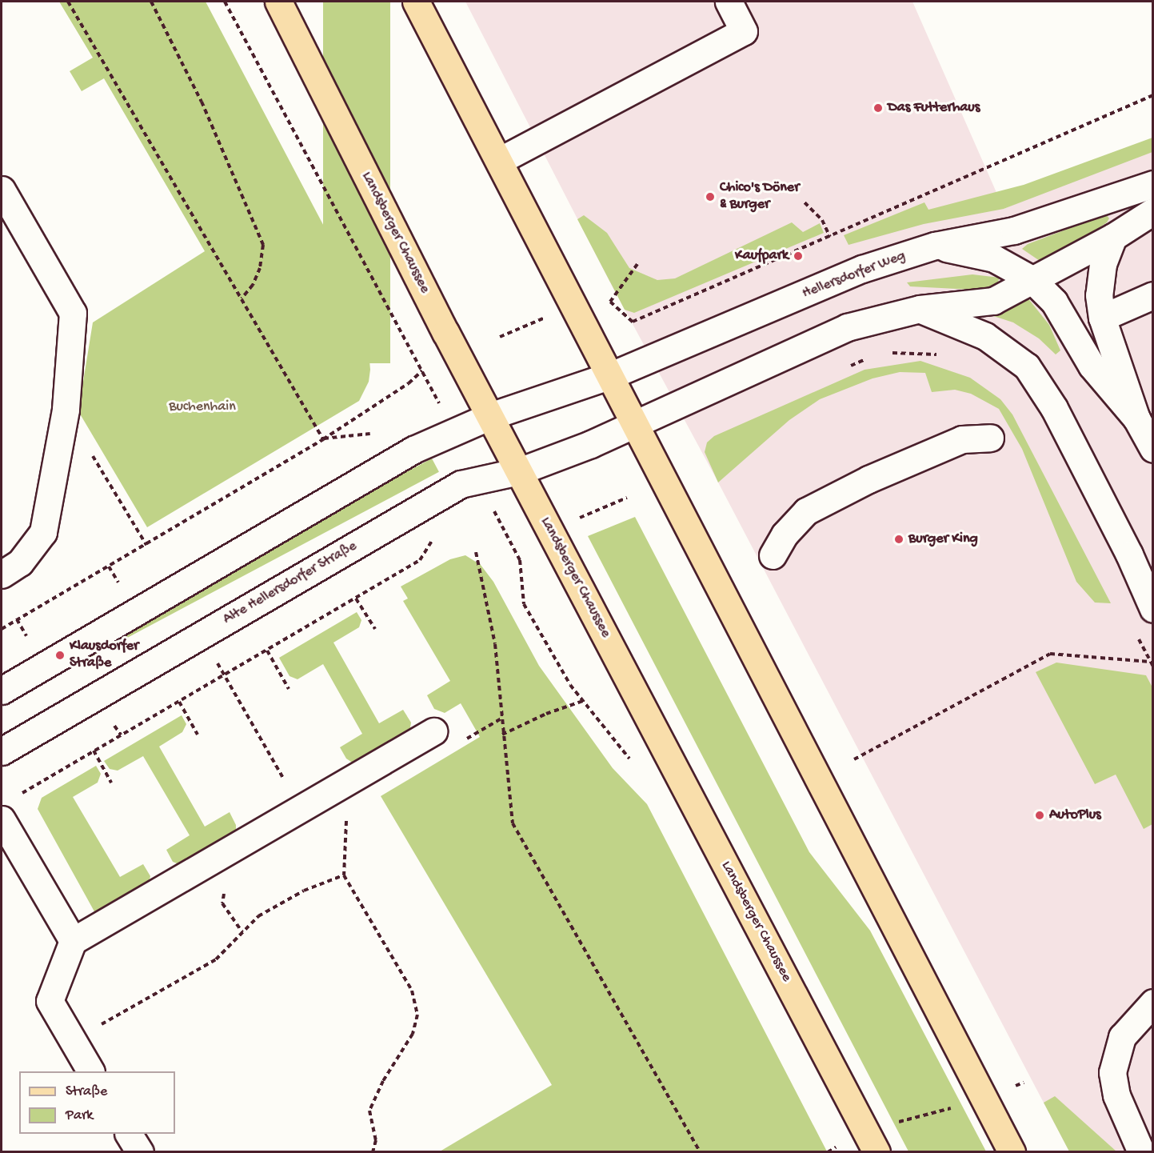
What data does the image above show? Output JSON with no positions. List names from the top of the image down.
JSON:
{
  "streets": {
    "main road": ["Landsberger Chaussee"],
    "street": ["Hellersdorfer Weg", "Alte Hellersdorfer Straße"]
  },
  "crossings": [
    ["Landsberger Chaussee", "Hellersdorfer Weg"],
    ["Landsberger Chaussee", "Alte Hellersdorfer Straße"]
  ],
  "parks": ["Buchenhain"],
  "places": [
    "Das Futterhaus",
    "Chico's Döner & Burger",
    "Kaufpark",
    "Burger King",
    "Klausdorfer Straße",
    "AutoPlus"
  ],
  "legend": ["Straße", "Park"]
}
